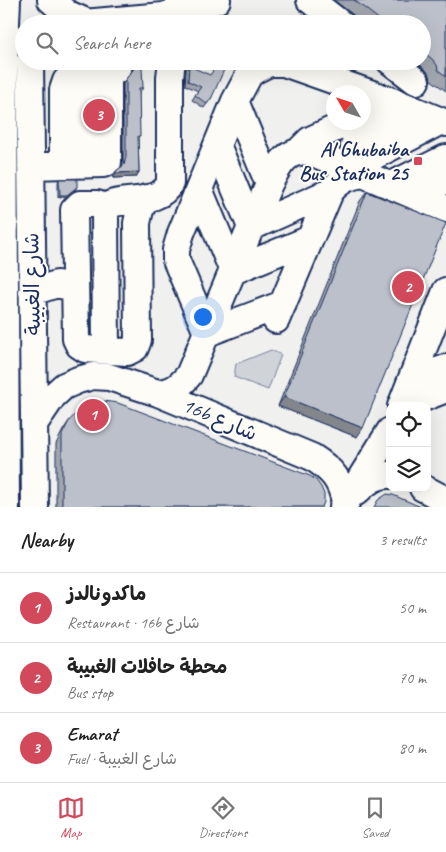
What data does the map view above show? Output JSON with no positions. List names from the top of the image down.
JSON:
{
  "streets": {
    "street": ["شارع الغبيبة", "16b شارع"]
  },
  "crossings": [
    ["شارع الغبيبة", "16b شارع"]
  ],
  "places": {
    "transit": ["Al Ghubaiba Bus Station 25"]
  },
  "north": "top left",
  "page": {
    "search": "Search here",
    "pins": ["3", "2", "1"],
    "heading": ["Nearby", "3 results"],
    "list": [
      {
        "mark": "1",
        "name": "ماكدونالدز",
        "note": "Restaurant · 16b شارع",
        "value": "50 m"
      },
      {
        "mark": "2",
        "name": "محطة حافلات الغبيبة",
        "note": "Bus stop",
        "value": "70 m"
      },
      {
        "mark": "3",
        "name": "Emarat",
        "note": "Fuel · شارع الغبيبة",
        "value": "80 m"
      }
    ],
    "nav": ["Map", "Directions", "Saved"]
  }
}
